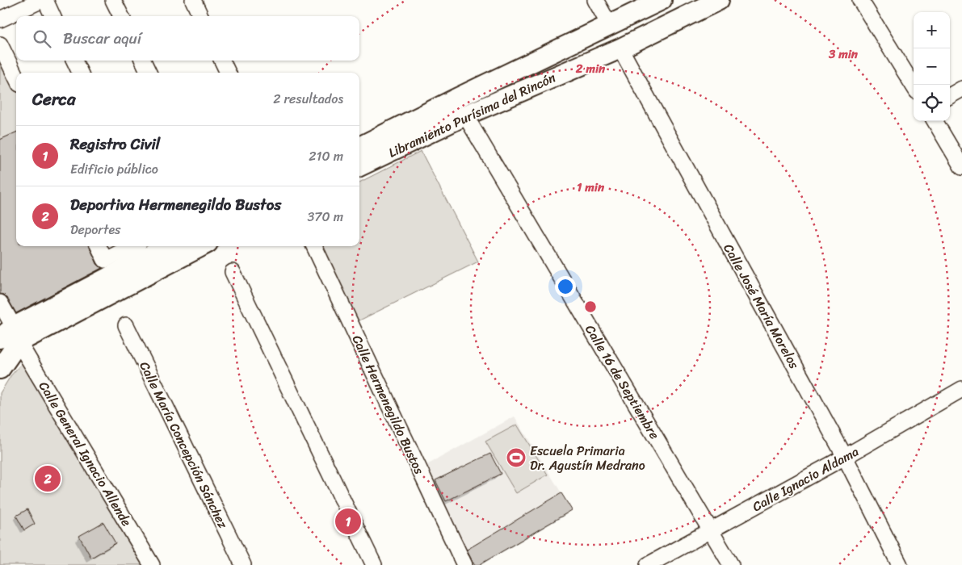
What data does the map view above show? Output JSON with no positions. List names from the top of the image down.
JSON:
{
  "streets": {
    "main road": ["Libramiento Purísima del Rincón"],
    "street": [
      "Calle José María Morelos",
      "Calle 16 de Septiembre",
      "Calle Hermenegildo Bustos",
      "Calle María Concepción Sánchez",
      "Calle General Ignacio Allende",
      "Calle Ignacio Aldama"
    ]
  },
  "crossings": [
    ["Libramiento Purísima del Rincón", "Calle José María Morelos"],
    ["Libramiento Purísima del Rincón", "Calle 16 de Septiembre"],
    ["Calle José María Morelos", "Calle Ignacio Aldama"],
    ["Calle 16 de Septiembre", "Calle Ignacio Aldama"]
  ],
  "places": {
    "sports": ["Escuela Primaria Dr. Agustín Medrano"]
  },
  "page": {
    "map_buttons": ["+", "−"],
    "search": "Buscar aquí",
    "heading": ["Cerca", "2 resultados"],
    "list": [
      {
        "mark": "1",
        "name": "Registro Civil",
        "note": "Edificio público",
        "value": "210 m"
      },
      {
        "mark": "2",
        "name": "Deportiva Hermenegildo Bustos",
        "note": "Deportes",
        "value": "370 m"
      }
    ],
    "pins": ["2", "1"]
  },
  "rings": ["3 min", "2 min", "1 min"]
}
